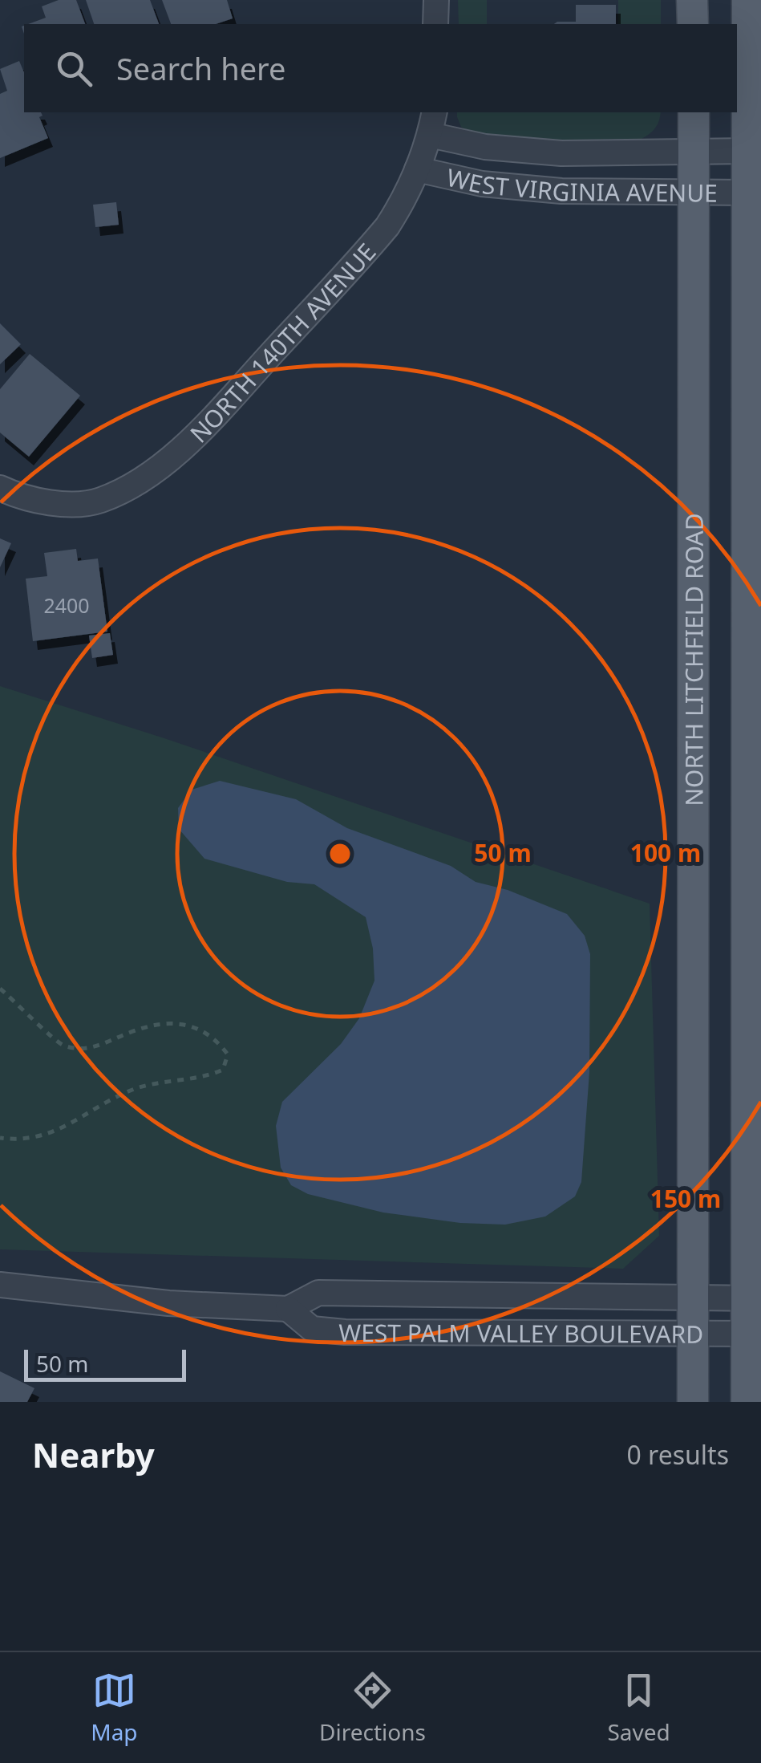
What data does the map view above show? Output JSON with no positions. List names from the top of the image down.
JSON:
{
  "streets": {
    "main road": ["NORTH LITCHFIELD ROAD"],
    "street": ["WEST VIRGINIA AVENUE", "NORTH 140TH AVENUE", "WEST PALM VALLEY BOULEVARD"]
  },
  "crossings": [
    ["WEST VIRGINIA AVENUE", "NORTH 140TH AVENUE"],
    ["WEST VIRGINIA AVENUE", "NORTH LITCHFIELD ROAD"],
    ["NORTH LITCHFIELD ROAD", "WEST PALM VALLEY BOULEVARD"]
  ],
  "house_numbers": ["2400"],
  "scale_bar": "50 m",
  "page": {
    "search": "Search here",
    "scale": "50 m",
    "heading": ["Nearby", "0 results"],
    "nav": ["Map", "Directions", "Saved"]
  },
  "rings": ["50 m", "100 m", "150 m"]
}
